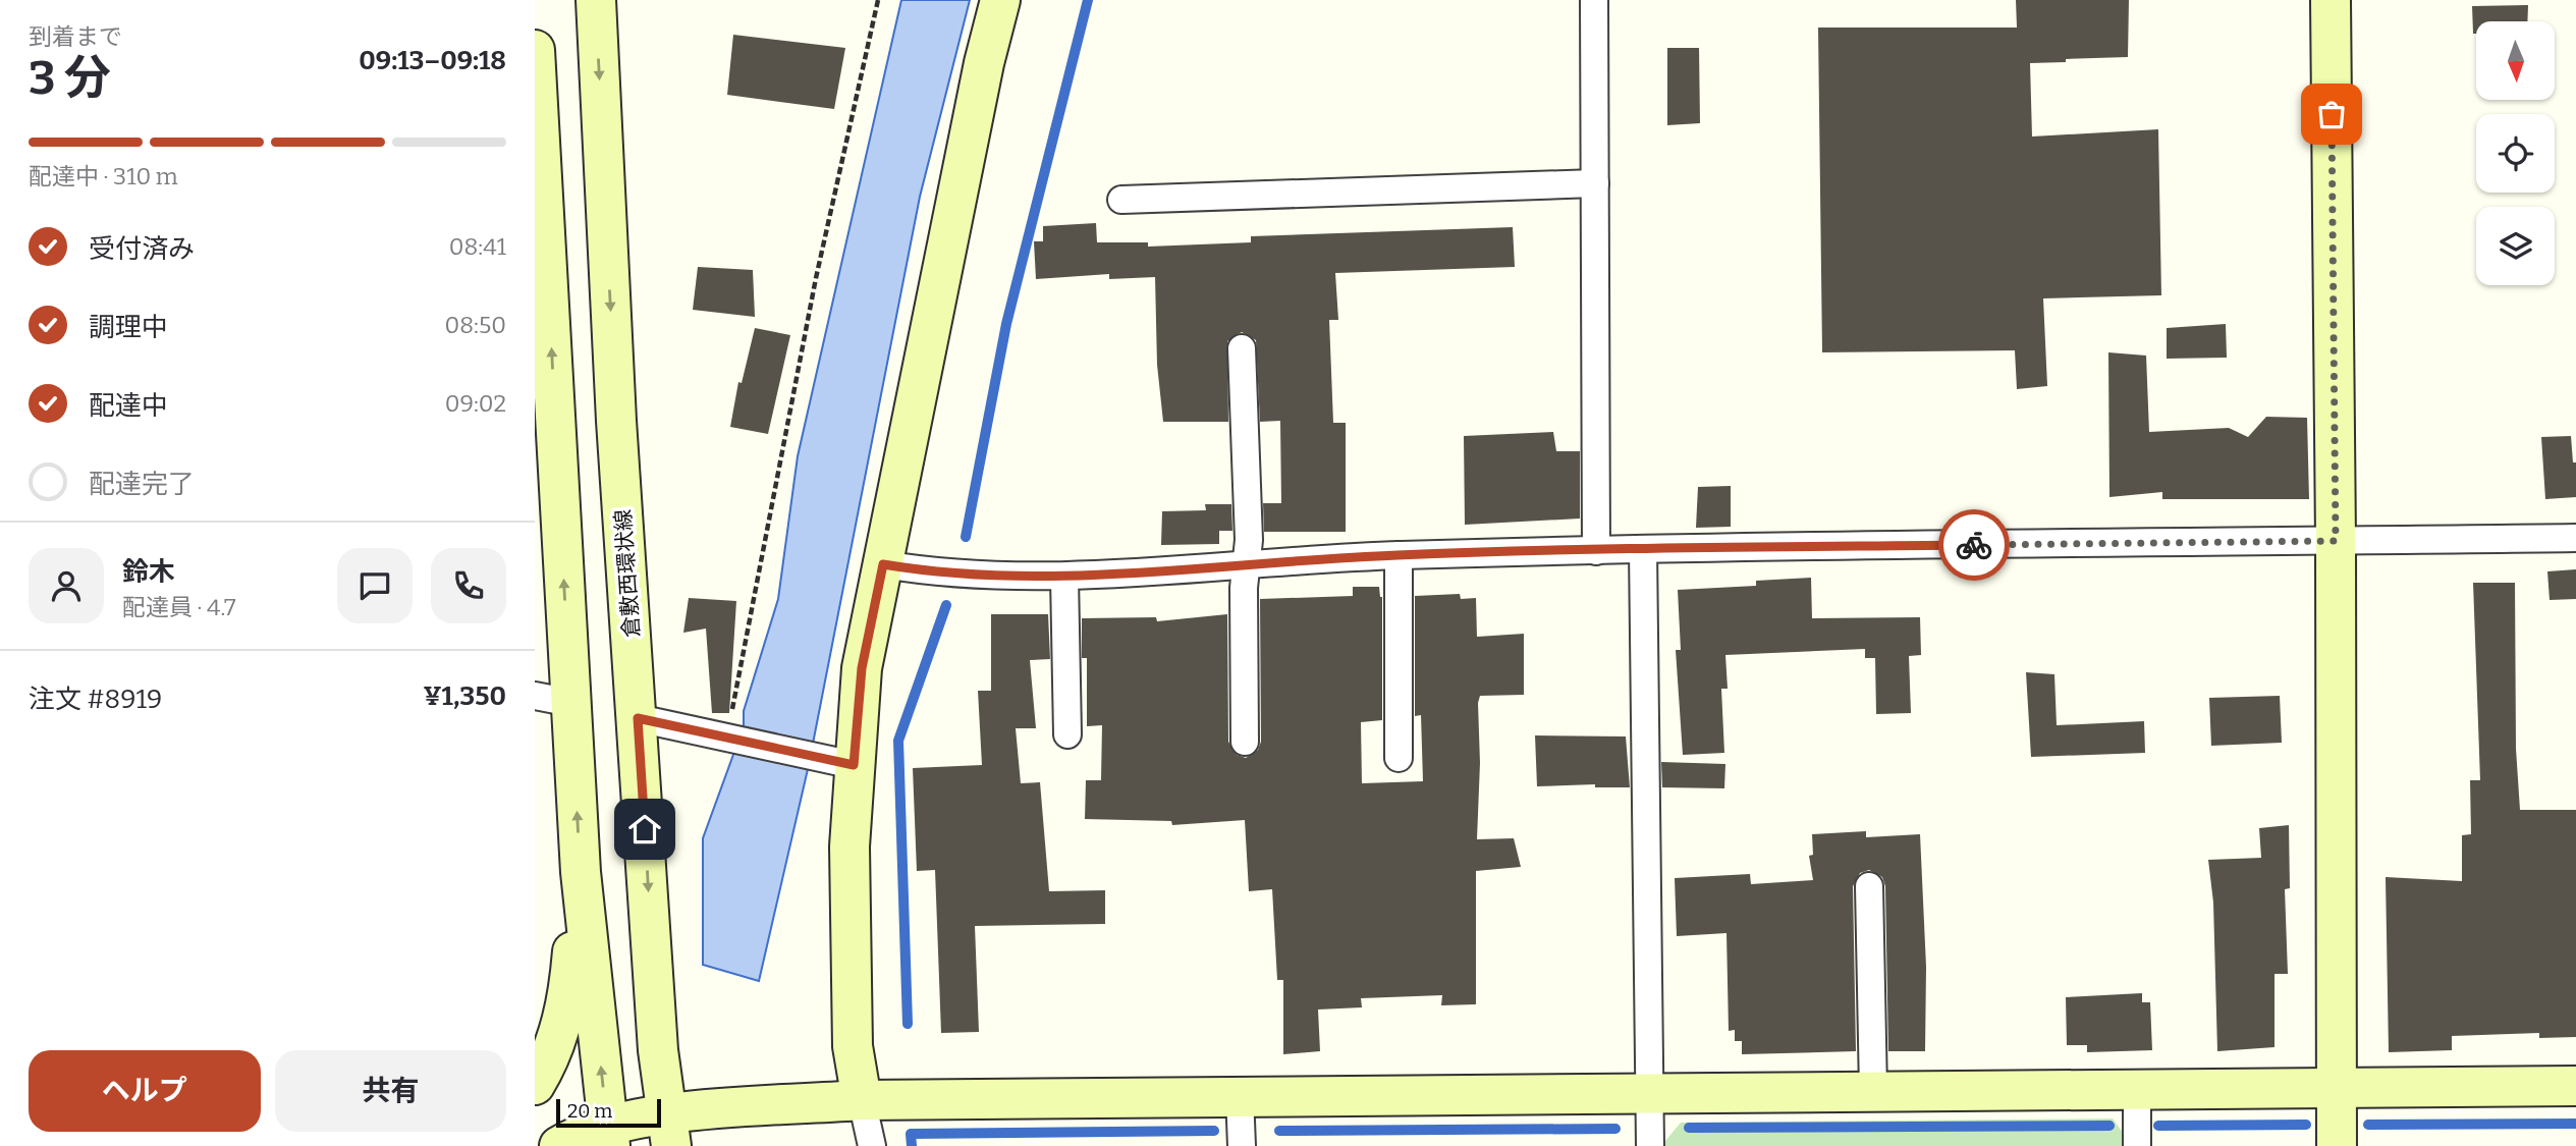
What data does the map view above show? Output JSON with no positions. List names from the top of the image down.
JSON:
{
  "streets": {
    "street": ["倉敷西環状線"]
  },
  "scale_bar": "20 m",
  "north": "bottom",
  "page": {
    "heading": ["3 分", "到着まで", "09:13–09:18"],
    "panel": [
      "鈴木",
      "配達員 · 4.7",
      "注文 #8919",
      "¥1,350"
    ],
    "bar": "配達中 · 310 m",
    "list": [
      ["受付済み", "08:41"],
      ["調理中", "08:50"],
      ["配達中", "09:02"],
      "配達完了"
    ],
    "buttons": ["ヘルプ", "共有"],
    "scale": "20 m"
  }
}
